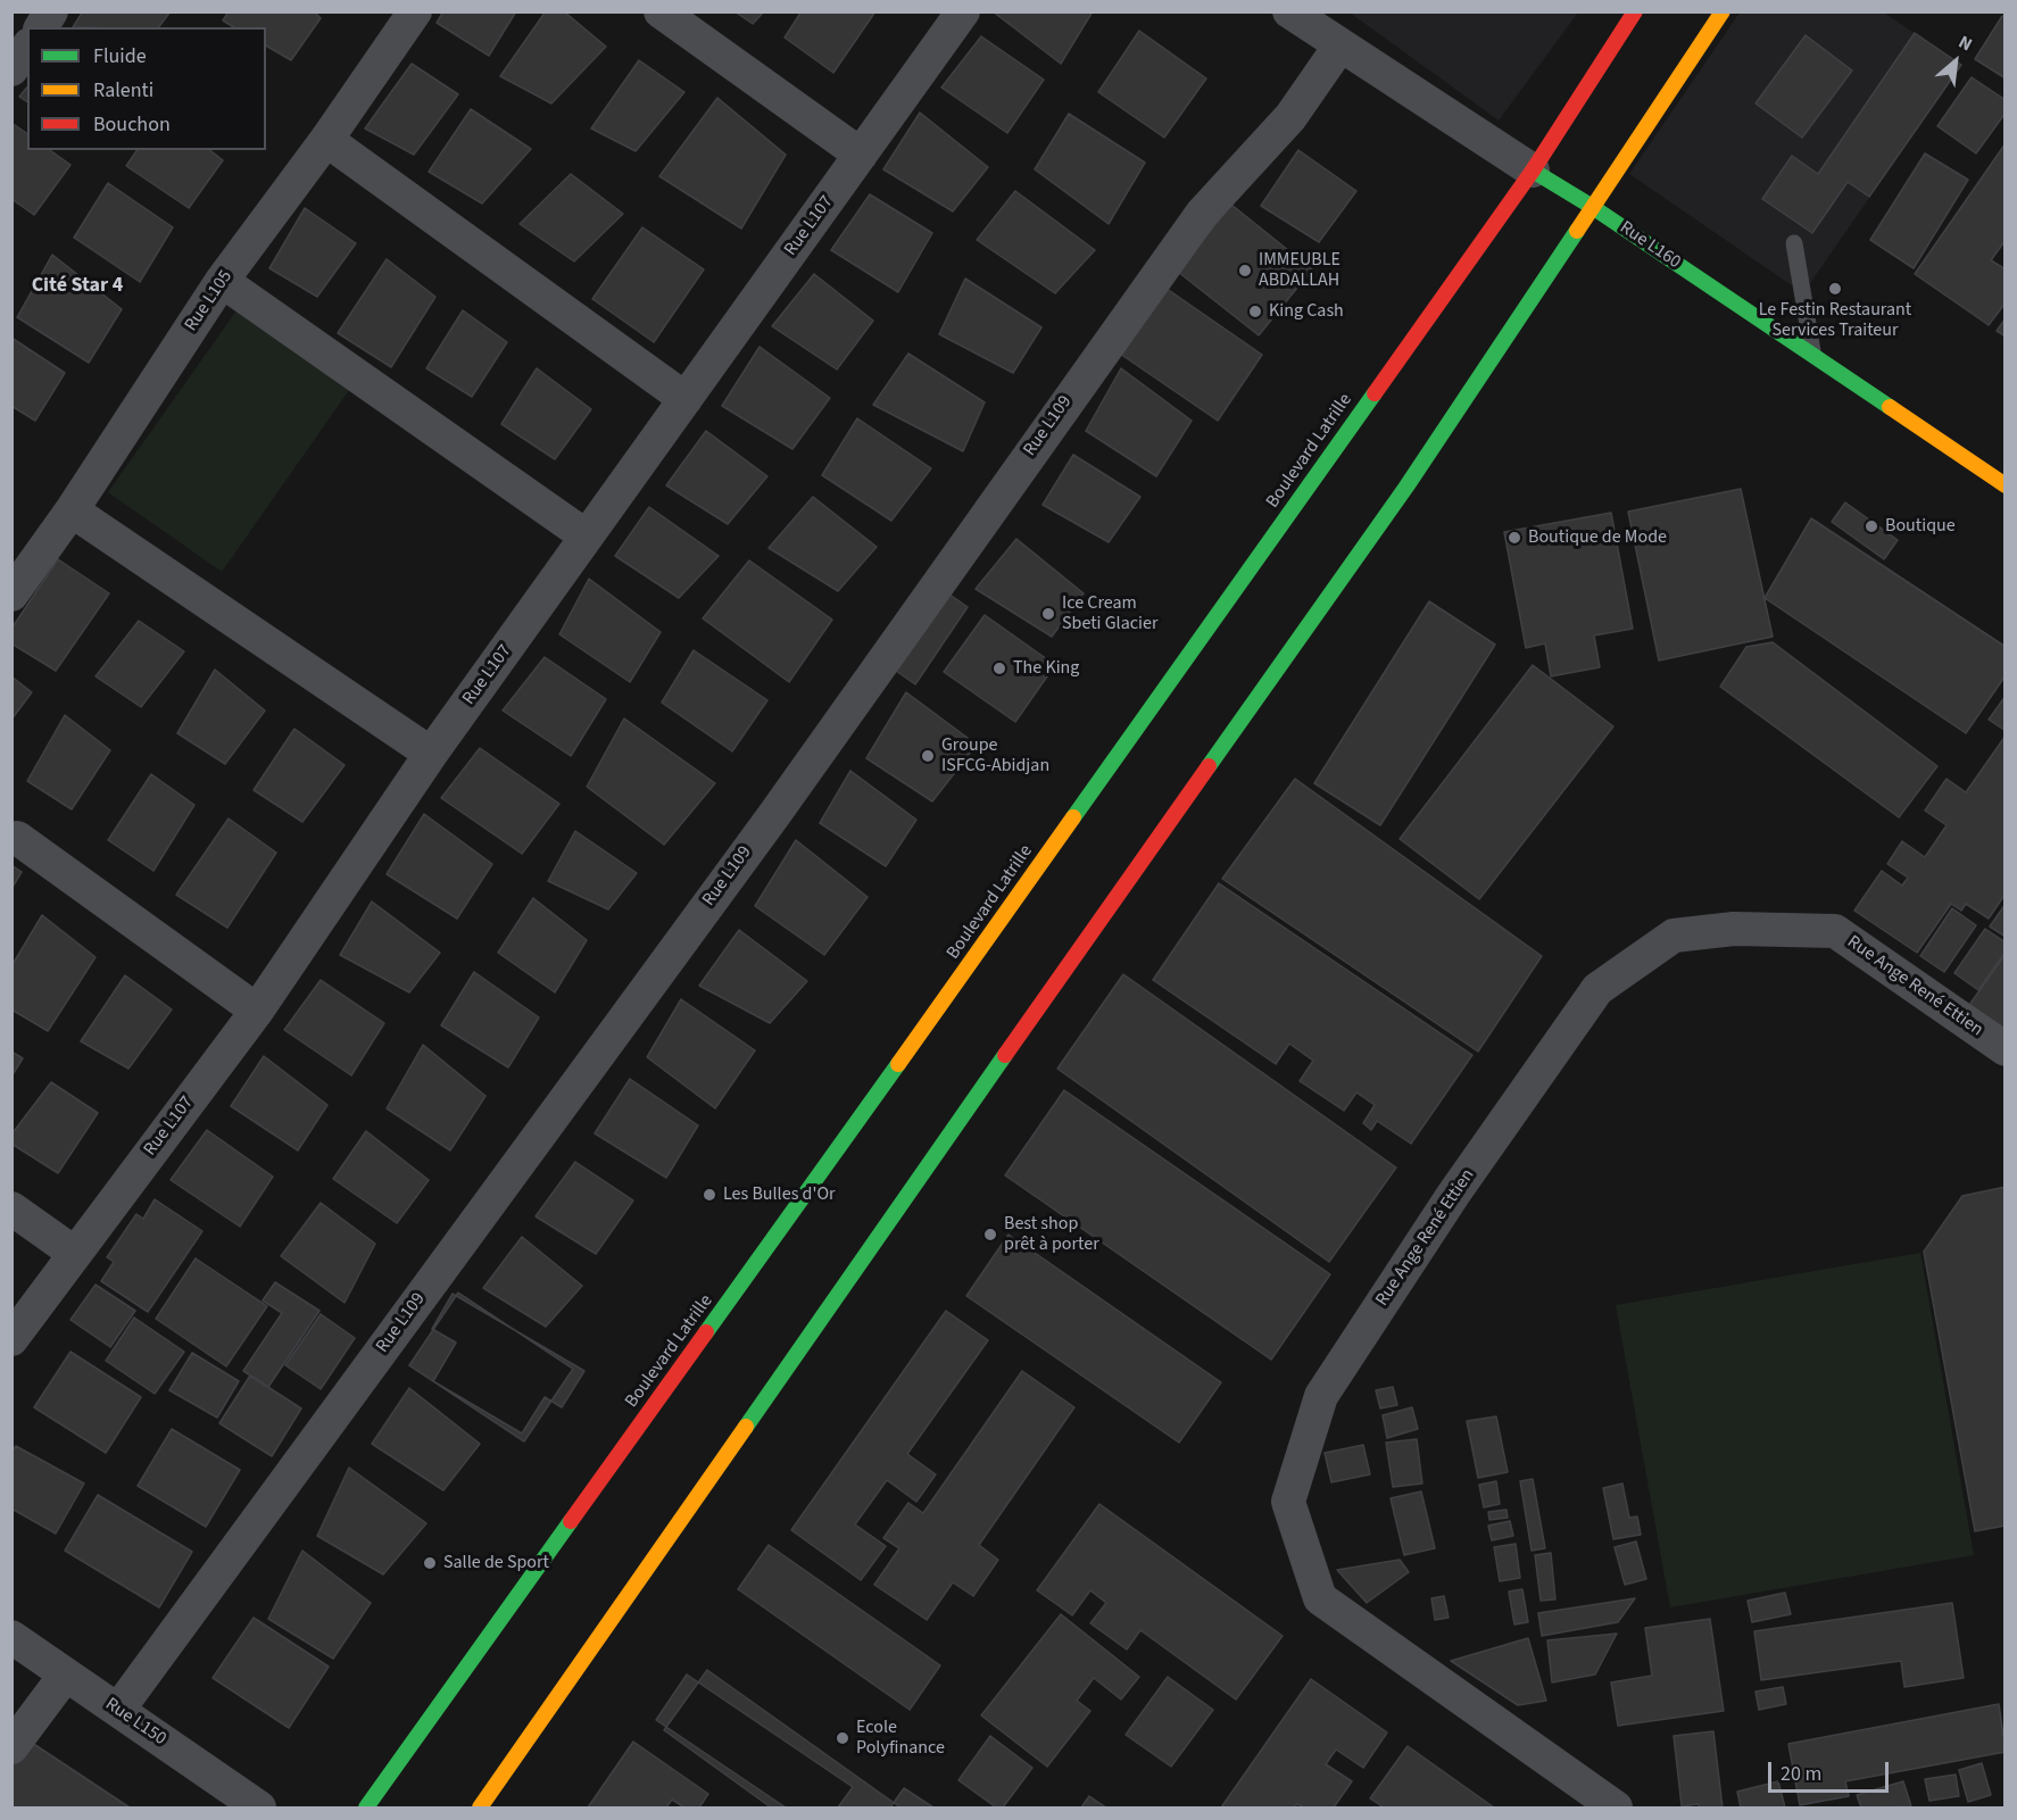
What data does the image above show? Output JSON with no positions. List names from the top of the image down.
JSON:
{
  "streets": {
    "main road": ["Rue L160", "Boulevard Latrille"],
    "street": [
      "Rue L107",
      "Rue L105",
      "Rue L109",
      "Rue Ange René Ettien",
      "Rue L150"
    ]
  },
  "crossings": [
    ["Rue L160", "Rue L109"],
    ["Rue L160", "Boulevard Latrille"],
    ["Rue L109", "Rue L150"]
  ],
  "districts": ["Cité Star 4"],
  "places": [
    "IMMEUBLE ABDALLAH",
    "Le Festin Restaurant Services Traiteur",
    "King Cash",
    "Boutique",
    "Boutique de Mode",
    "Ice Cream Sbeti Glacier",
    "The King",
    "Groupe ISFCG-Abidjan",
    "Les Bulles d'Or",
    "Best shop prêt à porter",
    "Salle de Sport",
    "Ecole Polyfinance"
  ],
  "legend": ["Fluide", "Ralenti", "Bouchon"],
  "scale_bar": "20 m",
  "north": "top right"
}
